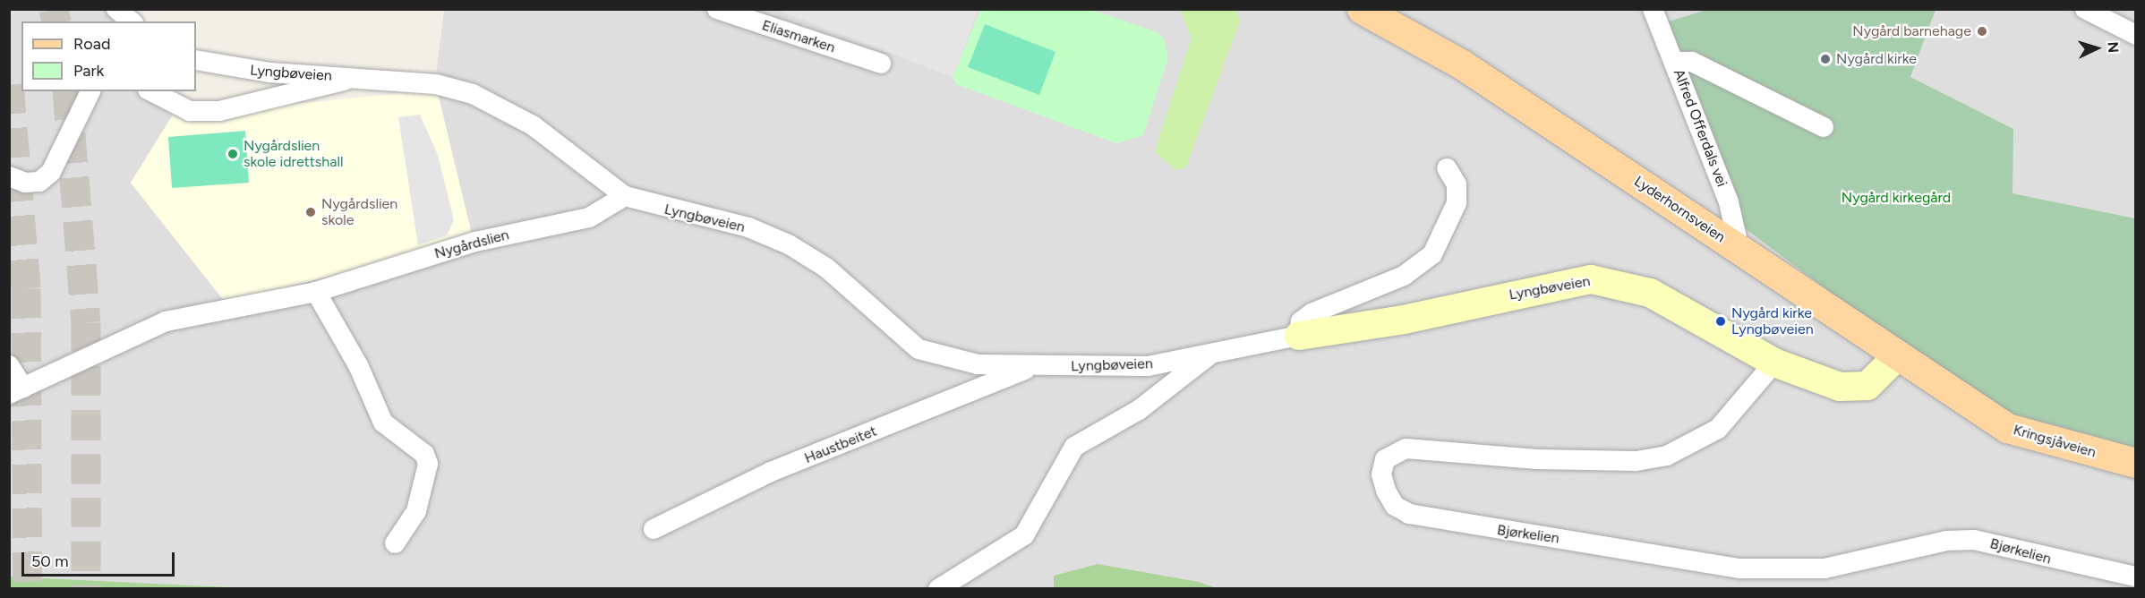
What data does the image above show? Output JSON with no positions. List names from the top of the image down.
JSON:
{
  "streets": {
    "main road": ["Lyderhornsveien", "Kringsjåveien"],
    "street": [
      "Eliasmarken",
      "Lyngbøveien",
      "Alfred Offerdals vei",
      "Nygårdslien",
      "Haustbeitet",
      "Bjørkelien"
    ]
  },
  "crossings": [
    ["Lyngbøveien", "Lyderhornsveien"],
    ["Lyngbøveien", "Nygårdslien"],
    ["Lyngbøveien", "Kringsjåveien"],
    ["Lyngbøveien", "Haustbeitet"],
    ["Lyngbøveien", "Bjørkelien"],
    ["Alfred Offerdals vei", "Lyderhornsveien"],
    ["Lyderhornsveien", "Kringsjåveien"]
  ],
  "parks": ["Nygård kirkegård"],
  "places": [
    "Nygård barnehage",
    "Nygård kirke",
    "Nygårdslien skole idrettshall",
    "Nygårdslien skole",
    "Nygård kirke Lyngbøveien"
  ],
  "legend": ["Road", "Park"],
  "scale_bar": "50 m",
  "north": "right"
}
